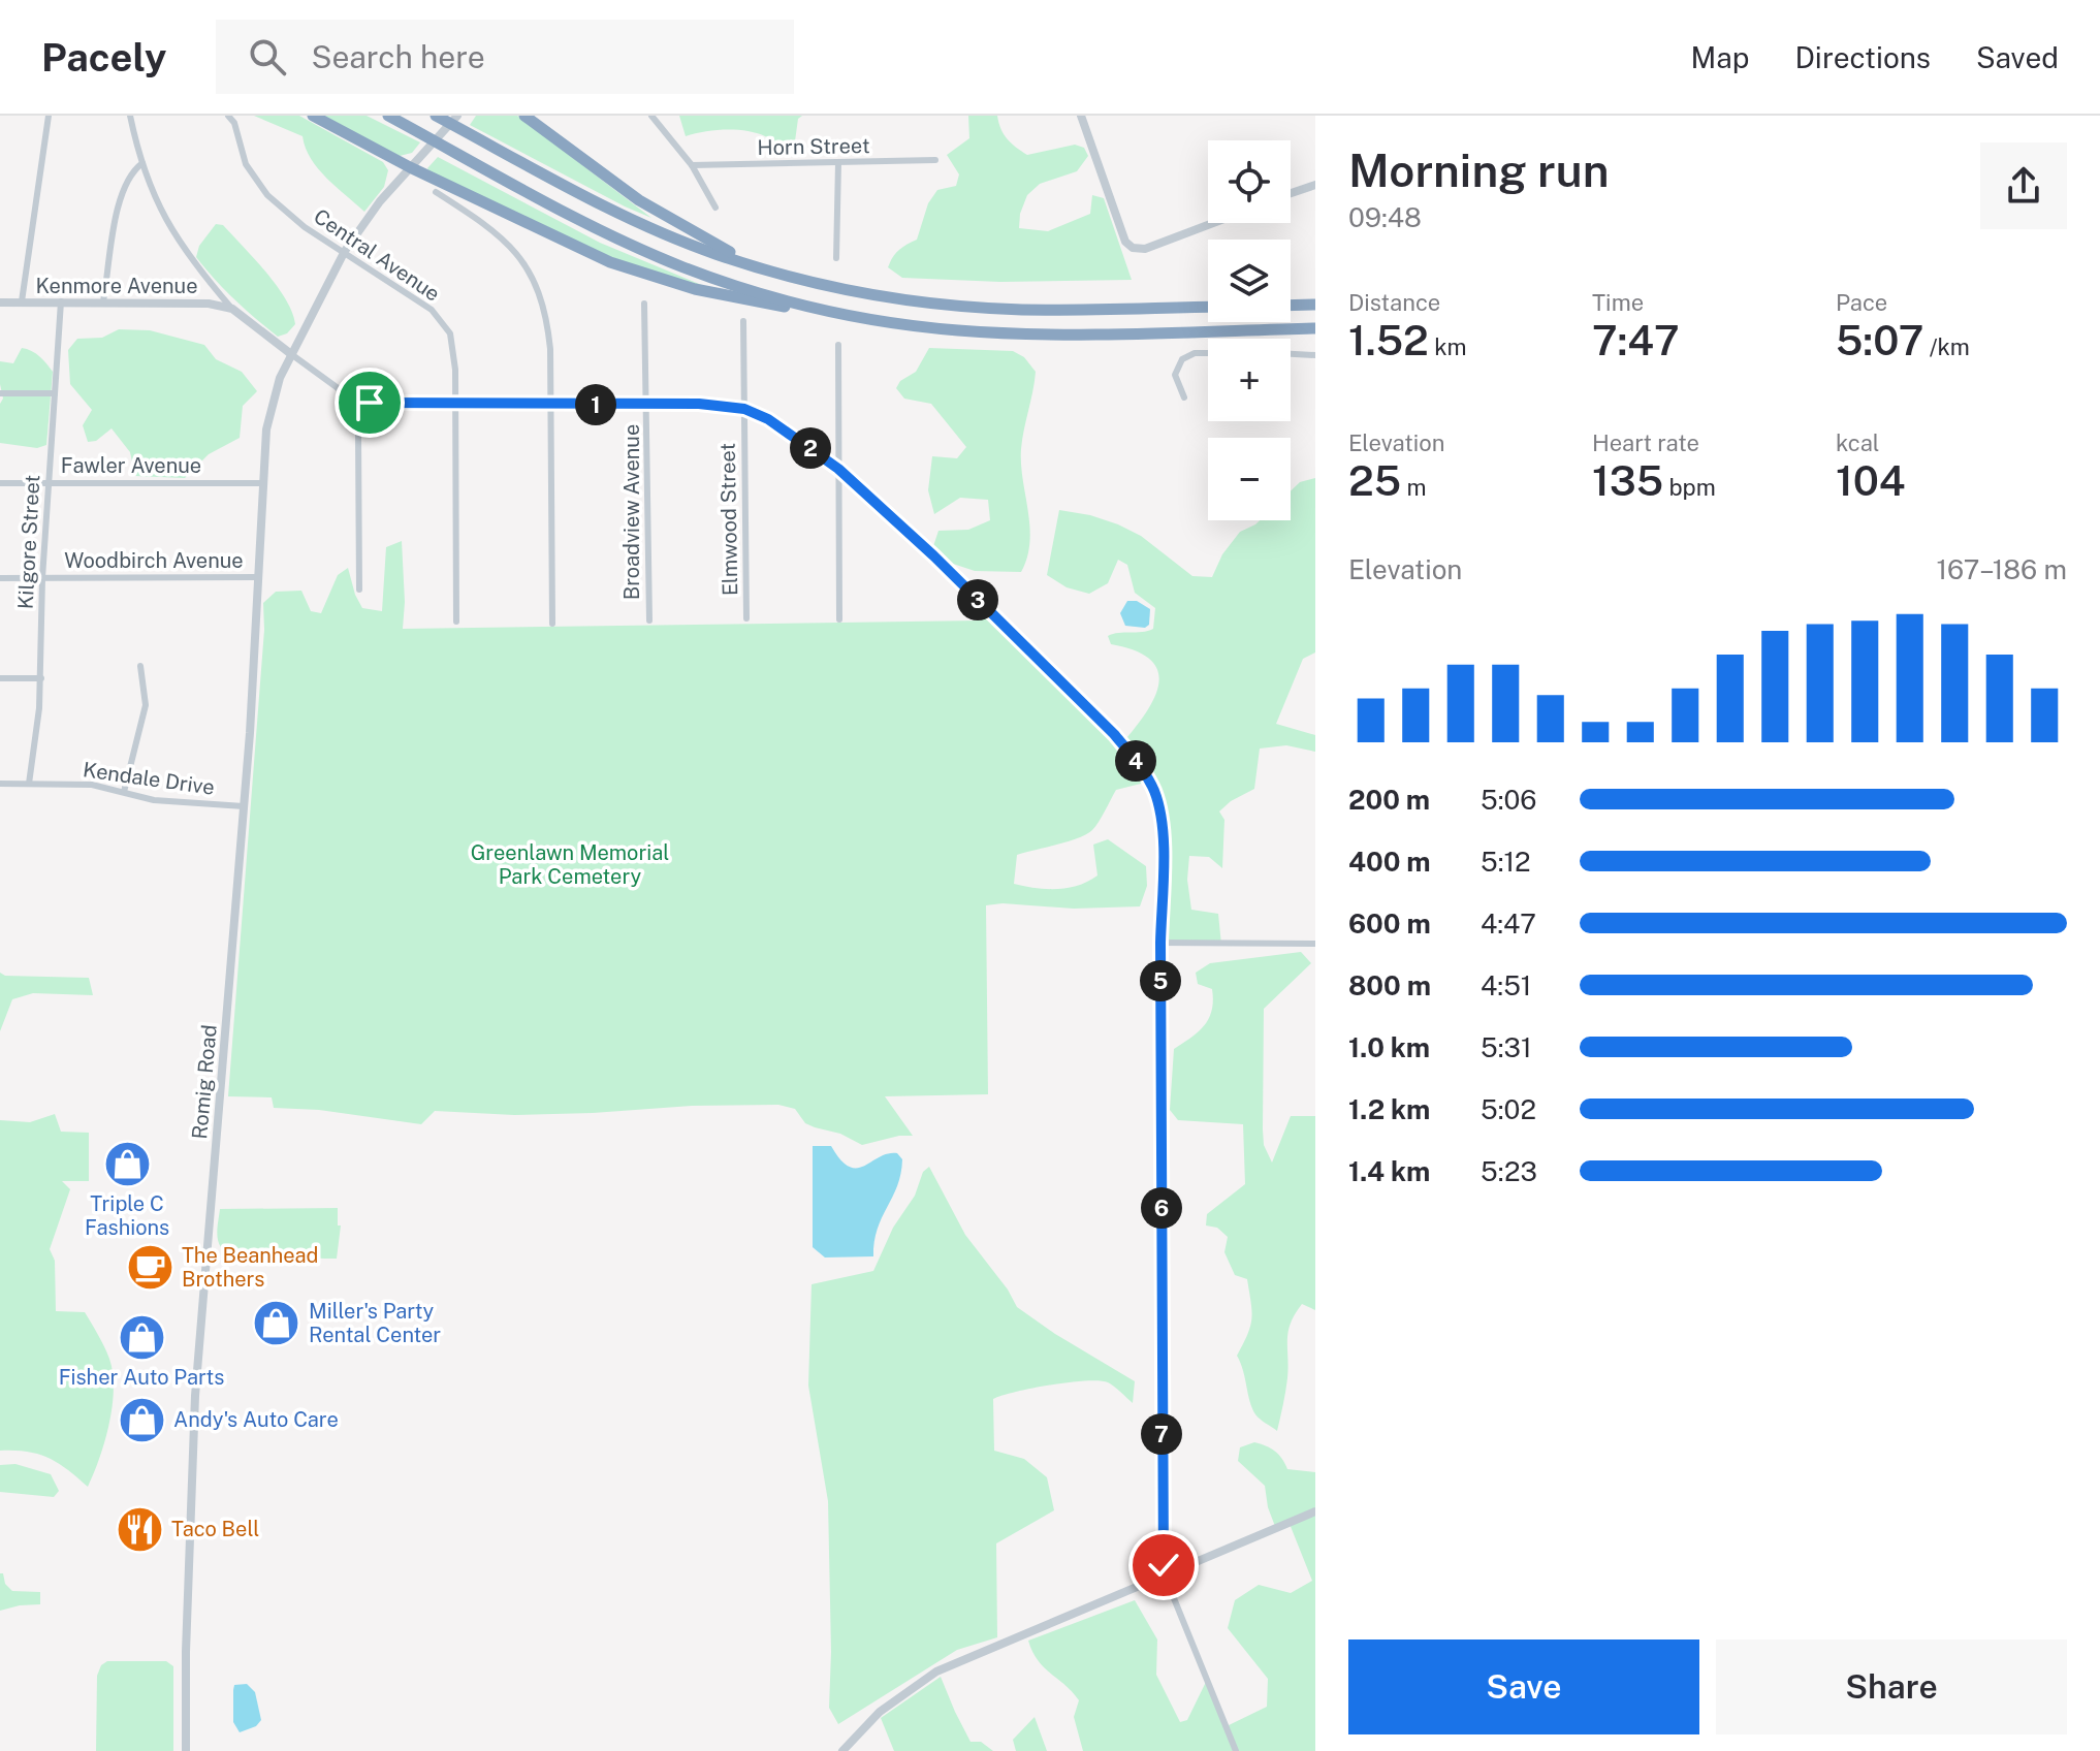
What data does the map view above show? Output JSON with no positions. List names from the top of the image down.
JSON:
{
  "streets": {
    "street": [
      "Horn Street",
      "Central Avenue",
      "Kenmore Avenue",
      "Fawler Avenue",
      "Broadview Avenue",
      "Elmwood Street",
      "Kilgore Street",
      "Woodbirch Avenue",
      "Kendale Drive",
      "Romig Road"
    ]
  },
  "crossings": [
    ["Central Avenue", "Romig Road"],
    ["Kenmore Avenue", "Kilgore Street"],
    ["Fawler Avenue", "Kilgore Street"],
    ["Fawler Avenue", "Romig Road"],
    ["Kilgore Street", "Woodbirch Avenue"],
    ["Kilgore Street", "Kendale Drive"],
    ["Woodbirch Avenue", "Romig Road"],
    ["Kendale Drive", "Romig Road"]
  ],
  "parks": ["Greenlawn Memorial Park Cemetery"],
  "places": {
    "shop": [
      "Triple C Fashions",
      "Miller's Party Rental Center",
      "Fisher Auto Parts",
      "Andy's Auto Care"
    ],
    "cafe": ["The Beanhead Brothers"],
    "restaurant": ["Taco Bell"]
  },
  "page": {
    "header": "Pacely",
    "search": "Search here",
    "nav": ["Map", "Directions", "Saved"],
    "heading": ["Morning run", "09:48"],
    "map_buttons": ["+", "−"],
    "stats": [
      ["Distance", "1.52 km"],
      ["Time", "7:47"],
      ["Pace", "5:07 /km"],
      ["Elevation", "25 m"],
      ["Heart rate", "135 bpm"],
      ["kcal", "104"]
    ],
    "pins": [
      "1",
      "2",
      "3",
      "4",
      "5",
      "6",
      "7"
    ],
    "chart": ["Elevation", "167–186 m"],
    "list": [
      {
        "name": "200 m",
        "note": "5:06"
      },
      {
        "name": "400 m",
        "note": "5:12"
      },
      {
        "name": "600 m",
        "note": "4:47"
      },
      {
        "name": "800 m",
        "note": "4:51"
      },
      {
        "name": "1.0 km",
        "note": "5:31"
      },
      {
        "name": "1.2 km",
        "note": "5:02"
      },
      {
        "name": "1.4 km",
        "note": "5:23"
      }
    ],
    "buttons": ["Save", "Share"]
  }
}
